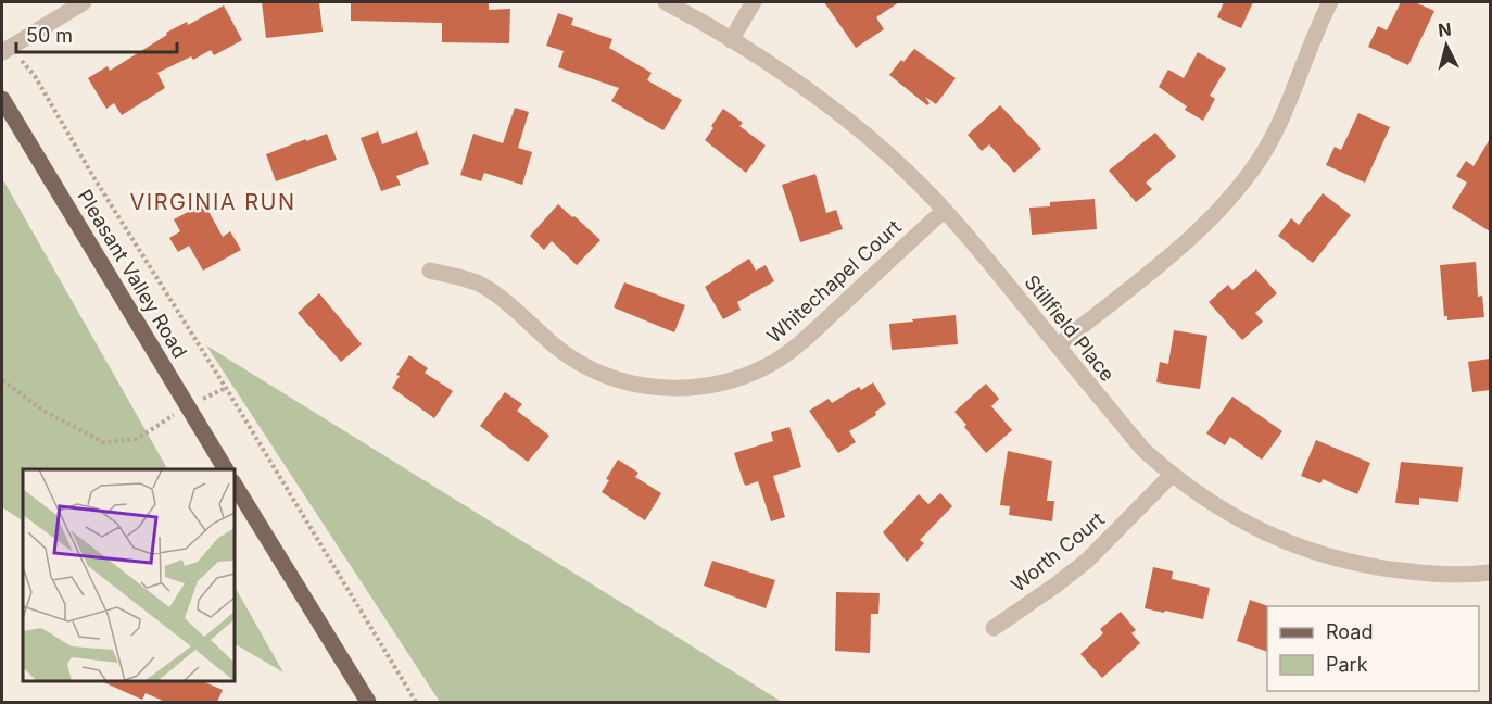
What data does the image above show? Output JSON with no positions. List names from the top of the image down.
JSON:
{
  "streets": {
    "main road": ["Pleasant Valley Road"],
    "street": ["Whitechapel Court", "Stillfield Place", "Worth Court"]
  },
  "crossings": [
    ["Whitechapel Court", "Stillfield Place"],
    ["Stillfield Place", "Worth Court"]
  ],
  "districts": ["VIRGINIA RUN"],
  "legend": ["Road", "Park"],
  "scale_bar": "50 m",
  "north": "top"
}
